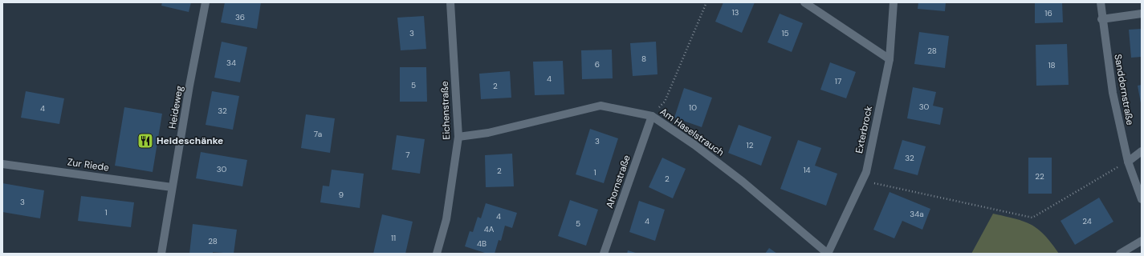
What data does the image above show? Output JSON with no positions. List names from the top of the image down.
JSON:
{
  "streets": {
    "street": [
      "Sanddornstraße",
      "Heideweg",
      "Eichenstraße",
      "Exterbrock",
      "Am Haselstrauch",
      "Zur Riede",
      "Ahornstraße"
    ]
  },
  "crossings": [
    ["Heideweg", "Zur Riede"],
    ["Eichenstraße", "Am Haselstrauch"],
    ["Exterbrock", "Am Haselstrauch"],
    ["Am Haselstrauch", "Ahornstraße"]
  ],
  "places": {
    "restaurant": ["Heideschänke"]
  },
  "house_numbers": [
    "13",
    "16",
    "36",
    "3",
    "15",
    "28",
    "8",
    "34",
    "6",
    "18",
    "4",
    "17",
    "5",
    "2",
    "30",
    "10",
    "4",
    "32",
    "7a",
    "3",
    "12",
    "7",
    "32",
    "30",
    "14",
    "2",
    "1",
    "22",
    "2",
    "9",
    "3",
    "1",
    "34a",
    "4",
    "4",
    "24",
    "5",
    "4A",
    "11",
    "28",
    "4B"
  ]
}
